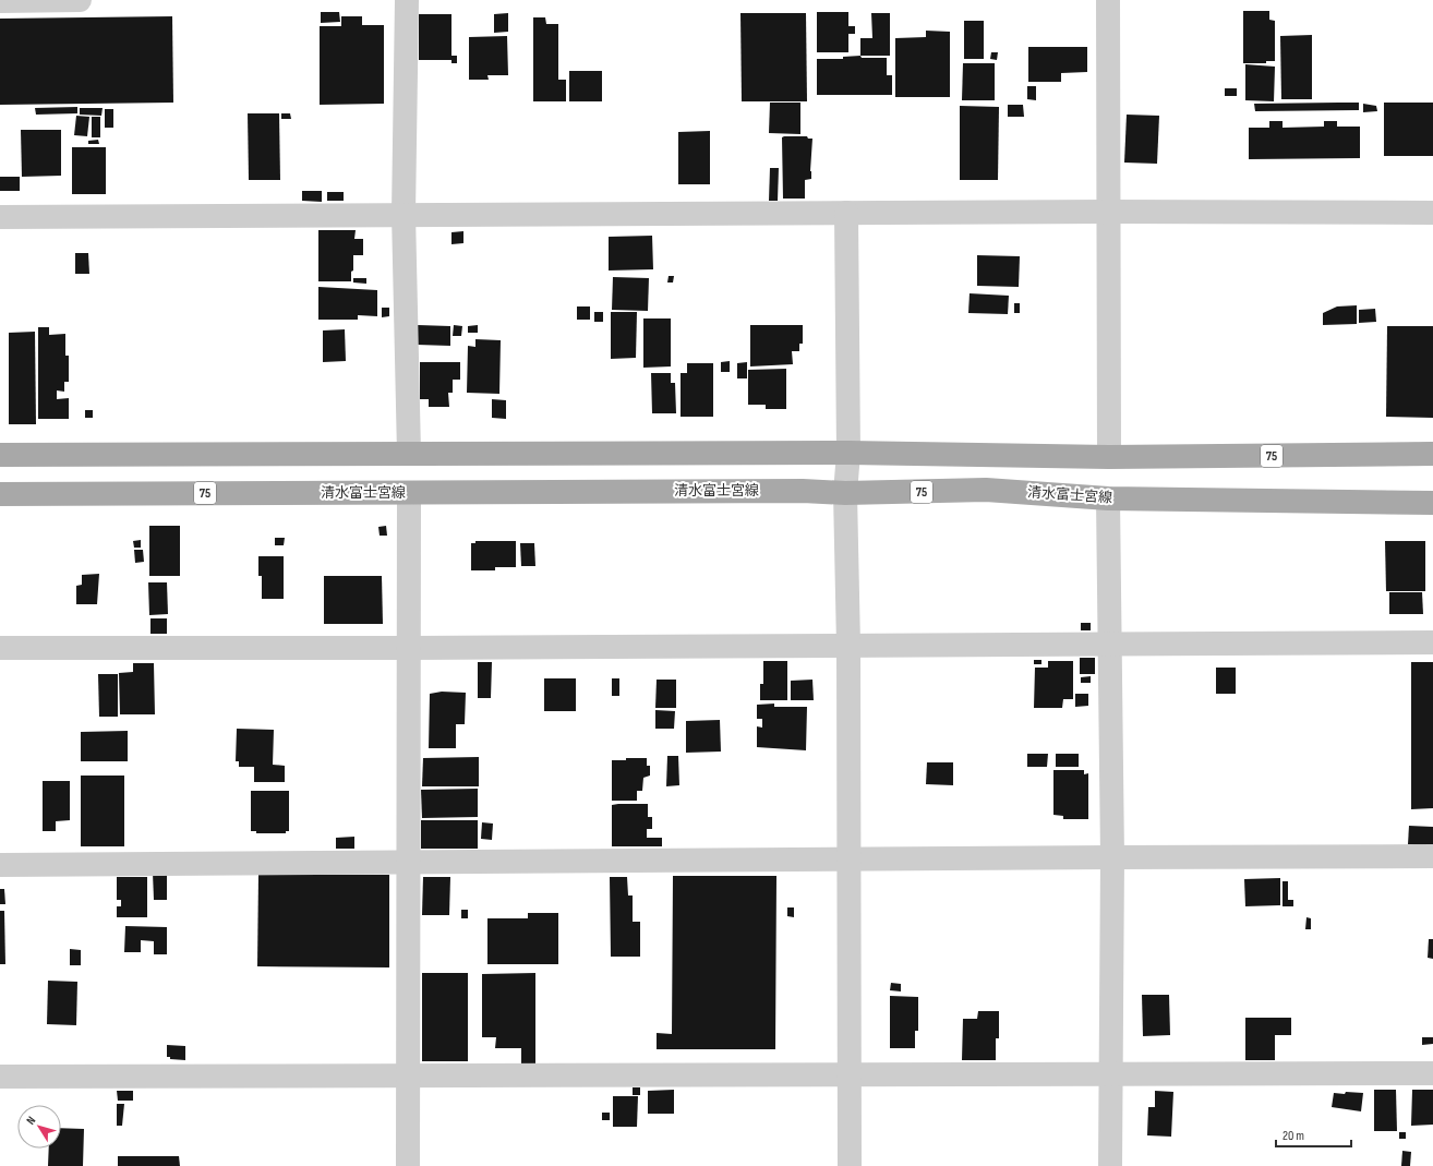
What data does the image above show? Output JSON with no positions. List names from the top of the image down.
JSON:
{
  "streets": {
    "main road": ["75", "清水富士宮線"]
  },
  "scale_bar": "20 m",
  "north": "top left"
}
